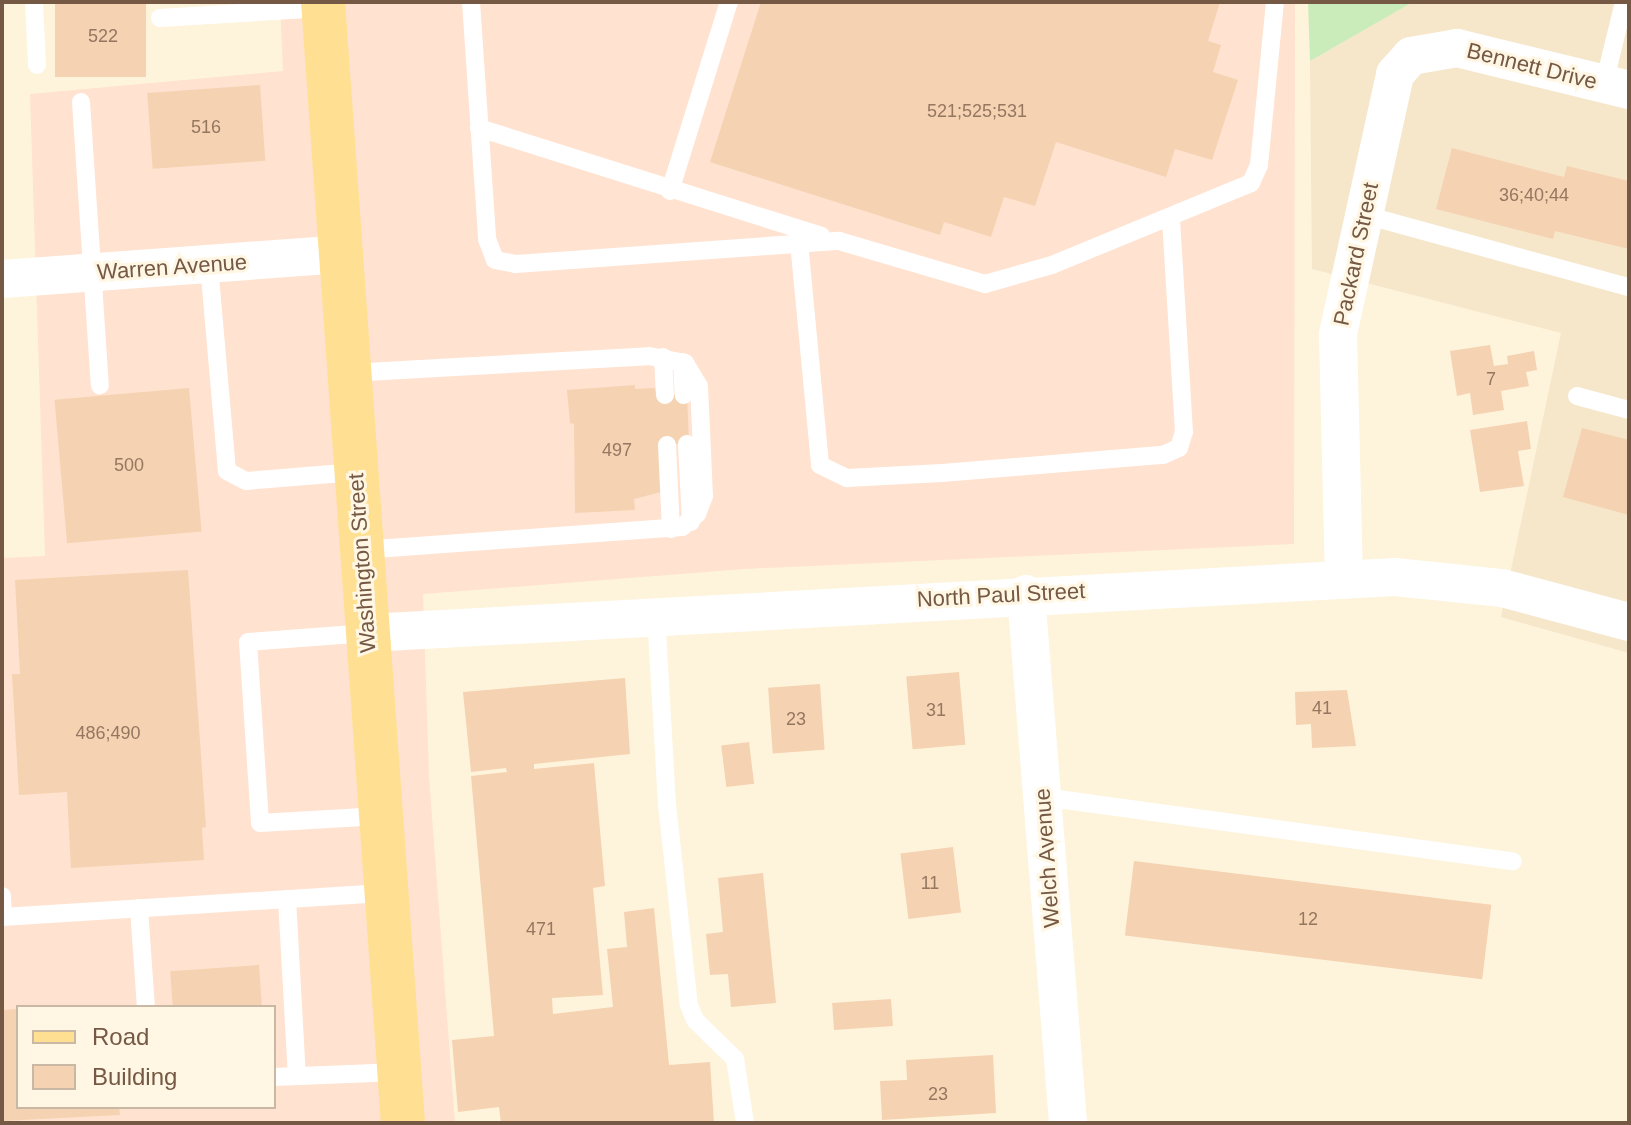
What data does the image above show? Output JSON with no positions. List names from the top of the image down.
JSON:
{
  "streets": {
    "main road": ["Washington Street"],
    "street": [
      "Bennett Drive",
      "Packard Street",
      "Warren Avenue",
      "North Paul Street",
      "Welch Avenue"
    ]
  },
  "crossings": [
    ["Bennett Drive", "Packard Street"],
    ["Packard Street", "North Paul Street"],
    ["Warren Avenue", "Washington Street"],
    ["Washington Street", "North Paul Street"],
    ["North Paul Street", "Welch Avenue"]
  ],
  "house_numbers": [
    "522",
    "521;525;531",
    "516",
    "36;40;44",
    "7",
    "497",
    "500",
    "41",
    "31",
    "23",
    "486;490",
    "11",
    "12",
    "471",
    "23"
  ],
  "legend": ["Road", "Building"]
}
